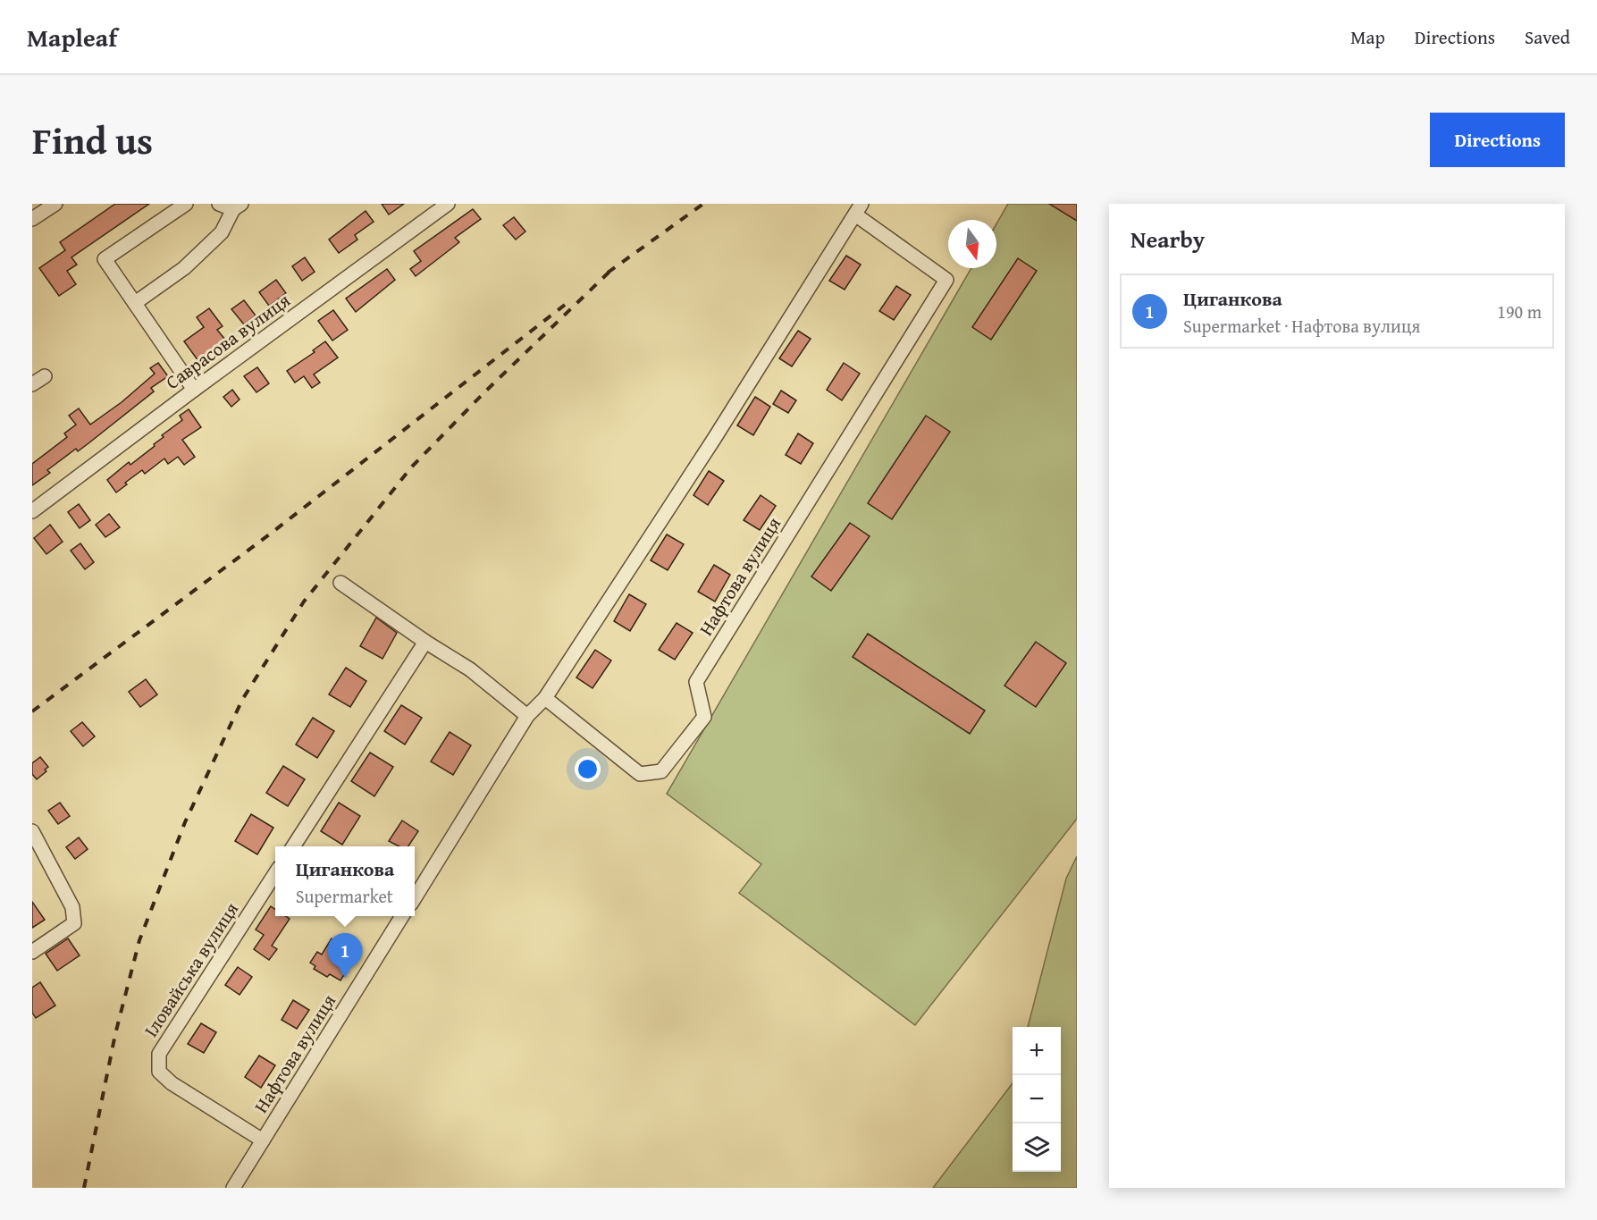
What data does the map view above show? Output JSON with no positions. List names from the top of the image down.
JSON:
{
  "streets": {
    "street": ["Саврасова вулиця", "Нафтова вулиця", "Іловайська вулиця"]
  },
  "crossings": [
    ["Нафтова вулиця", "Іловайська вулиця"]
  ],
  "north": "bottom",
  "page": {
    "header": "Mapleaf",
    "nav": ["Map", "Directions", "Saved"],
    "title": "Find us",
    "buttons": "Directions",
    "heading": "Nearby",
    "list": [
      {
        "mark": "1",
        "name": "Циганкова",
        "note": "Supermarket · Нафтова вулиця",
        "value": "190 m"
      }
    ],
    "popup": ["Циганкова", "Supermarket"],
    "pins": "1",
    "map_buttons": ["+", "−"]
  }
}
